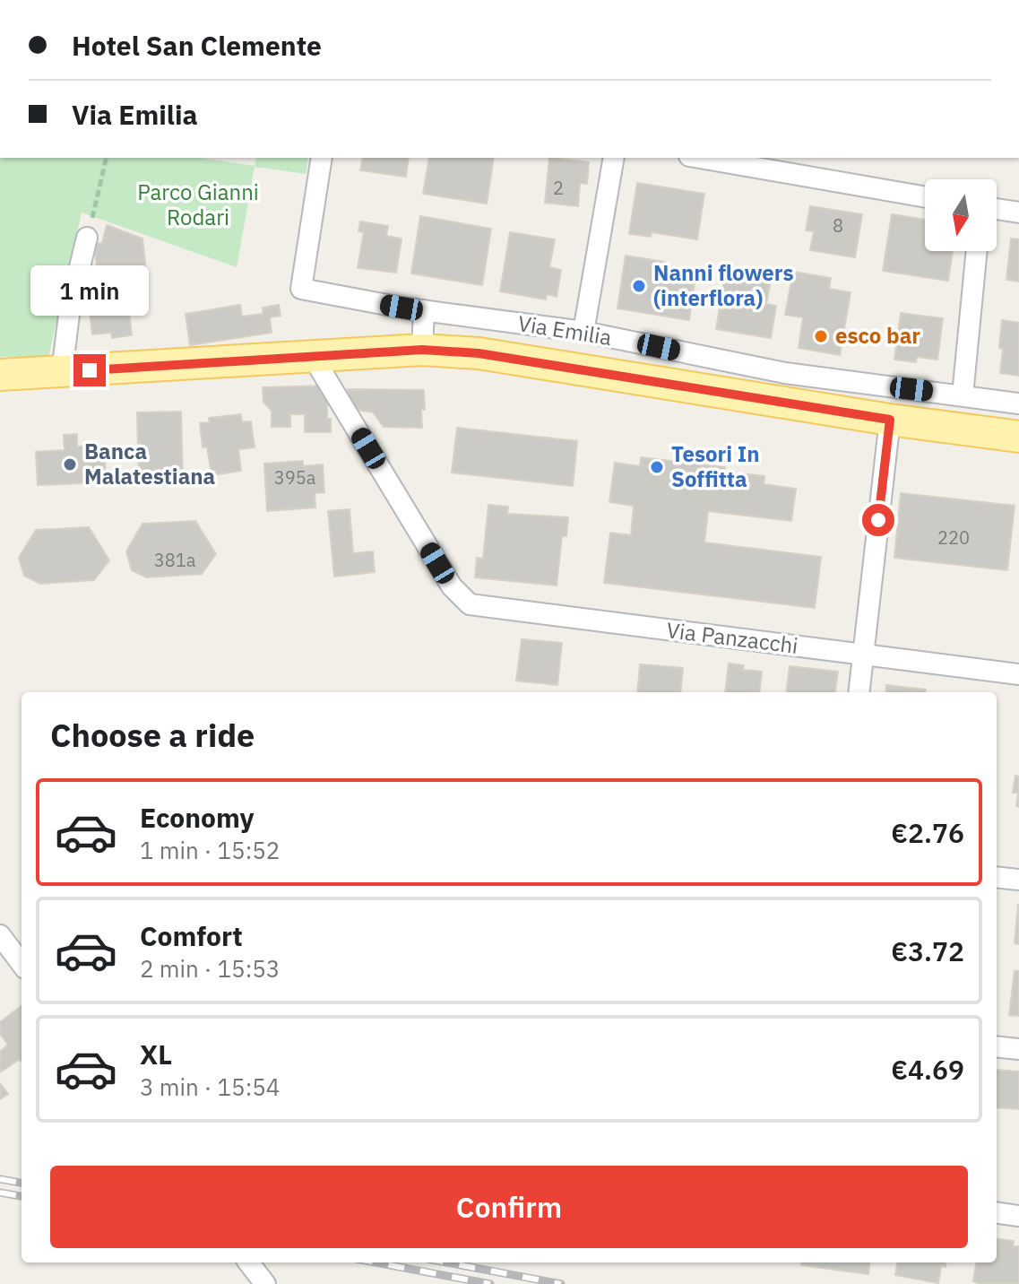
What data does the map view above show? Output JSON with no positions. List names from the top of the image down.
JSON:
{
  "streets": {
    "main road": ["Via Emilia"],
    "street": ["Via Panzacchi"]
  },
  "crossings": [
    ["Via Emilia", "Via Panzacchi"]
  ],
  "parks": ["Parco Gianni Rodari"],
  "places": [
    "Nanni flowers (interflora)",
    "esco bar",
    "Banca Malatestiana",
    "Tesori In Soffitta"
  ],
  "house_numbers": [
    "2",
    "8",
    "395a",
    "220",
    "381a"
  ],
  "north": "bottom",
  "page": {
    "banner": ["Hotel San Clemente", "Via Emilia"],
    "bubble": "1 min",
    "heading": "Choose a ride",
    "list": [
      {
        "name": "Economy",
        "note": "1 min · 15:52",
        "value": "€2.76"
      },
      {
        "name": "Comfort",
        "note": "2 min · 15:53",
        "value": "€3.72"
      },
      {
        "name": "XL",
        "note": "3 min · 15:54",
        "value": "€4.69"
      }
    ],
    "buttons": "Confirm"
  }
}
